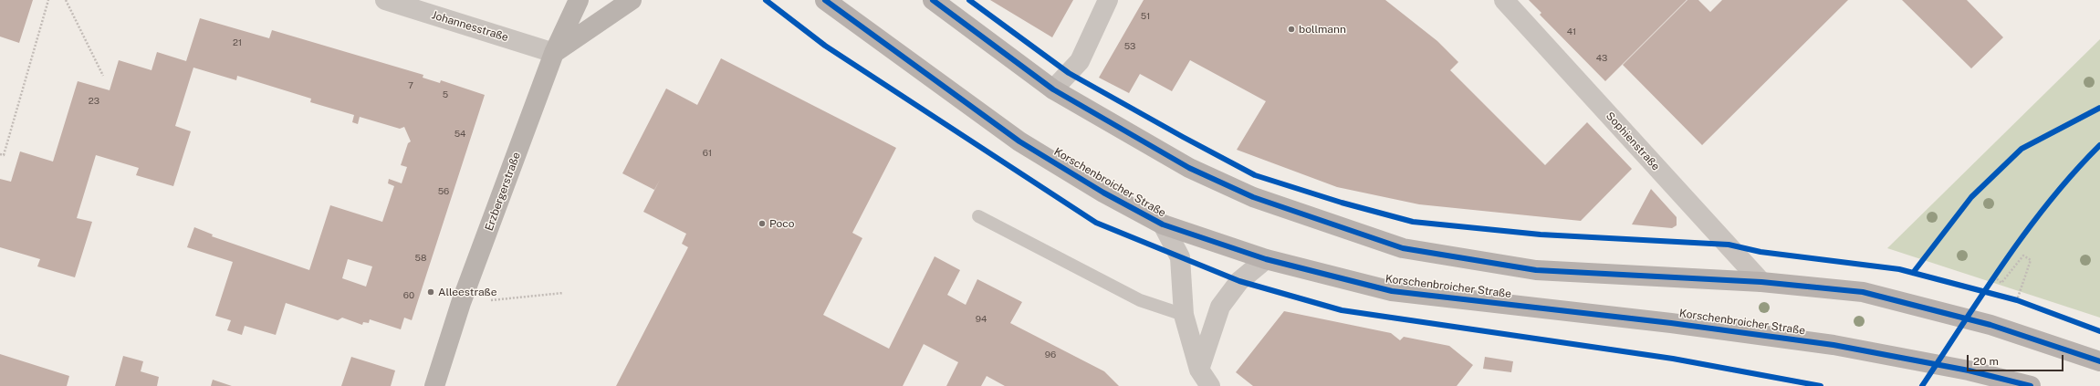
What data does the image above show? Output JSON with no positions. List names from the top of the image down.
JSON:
{
  "streets": {
    "main road": ["Korschenbroicher Straße", "Erzbergerstraße"],
    "street": ["Johannesstraße", "Sophienstraße"]
  },
  "crossings": [
    ["Johannesstraße", "Erzbergerstraße"]
  ],
  "places": ["bollmann", "Poco", "Alleestraße"],
  "house_numbers": [
    "51",
    "41",
    "21",
    "53",
    "43",
    "7",
    "5",
    "23",
    "54",
    "61",
    "56",
    "58",
    "60",
    "94",
    "96"
  ],
  "scale_bar": "20 m"
}
